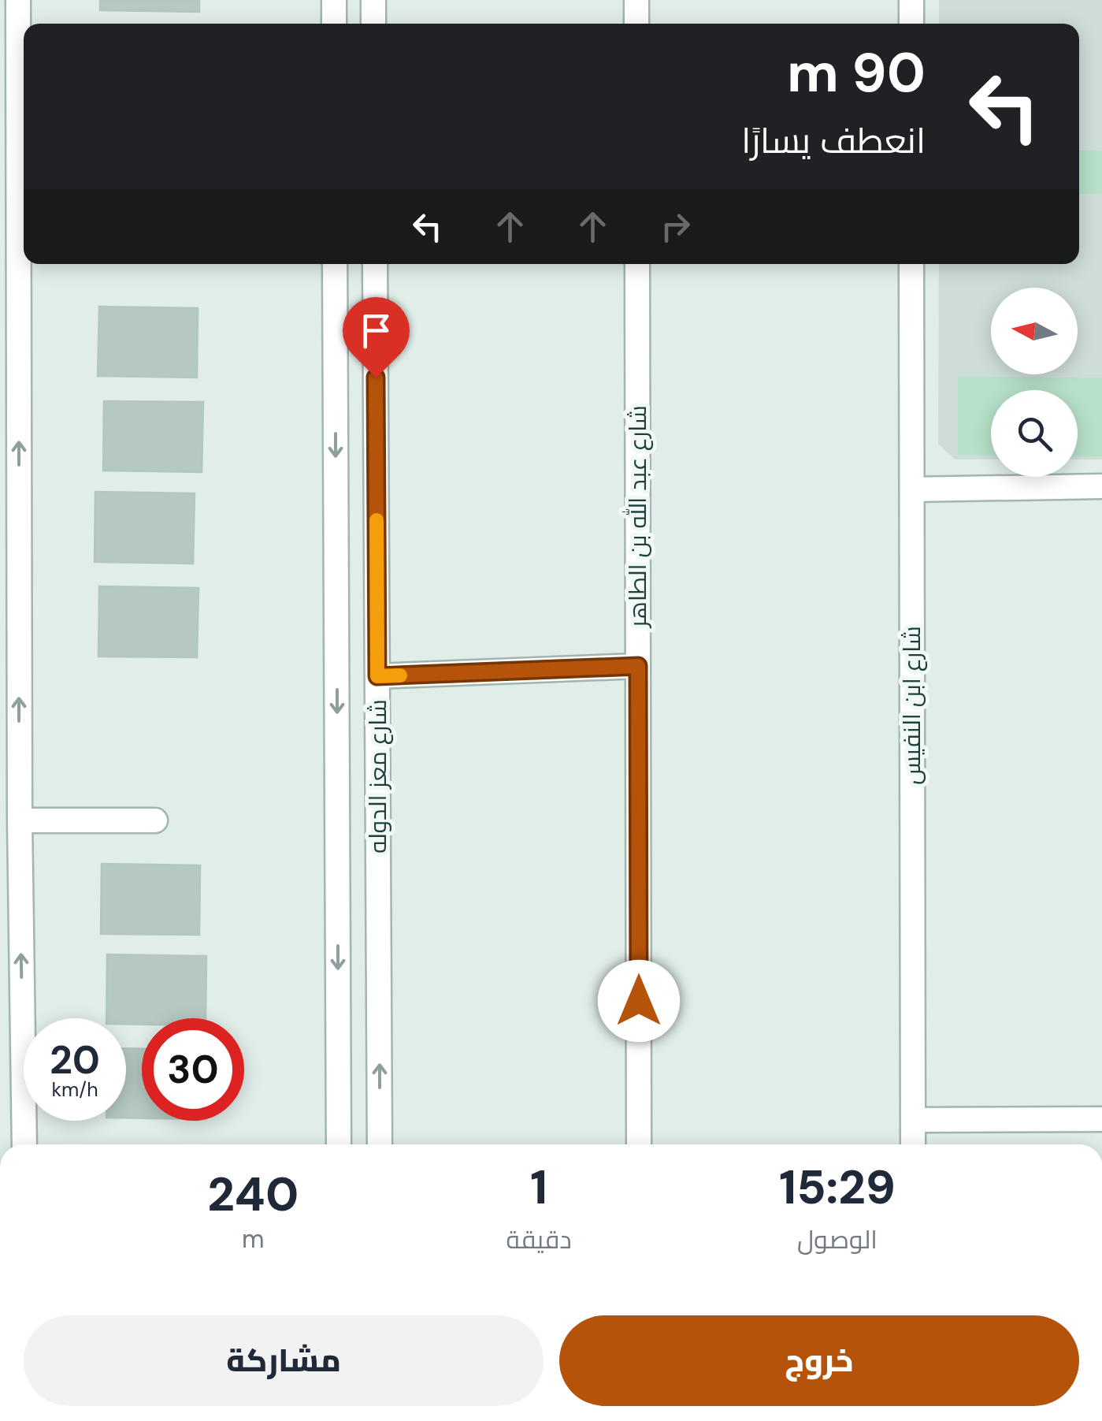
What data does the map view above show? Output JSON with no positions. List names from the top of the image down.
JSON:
{
  "streets": {
    "street": ["شارع عبد الله بن الطاهر", "شارع ابن النفيس", "شارع معز الدوله"]
  },
  "north": "left",
  "page": {
    "turn": ["90 m", "انعطف يسارًا"],
    "speed": "20 km/h",
    "limit": "30",
    "eta": [
      "15:29",
      "الوصول",
      "1",
      "دقيقة",
      "240",
      "m"
    ],
    "buttons": ["خروج", "مشاركة"]
  }
}
